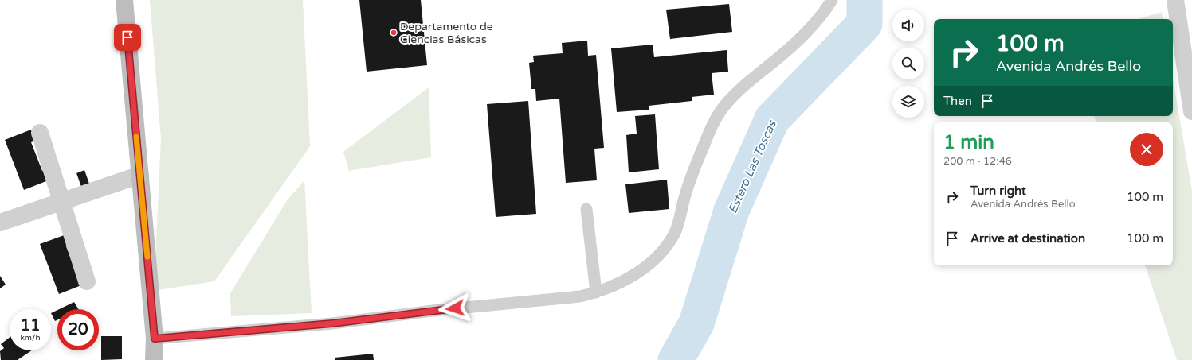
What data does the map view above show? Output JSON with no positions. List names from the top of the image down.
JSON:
{
  "water": ["Estero Las Toscas"],
  "places": ["Departamento de Ciencias Básicas"],
  "page": {
    "turn": ["100 m", "Avenida Andrés Bello"],
    "then": "Then",
    "heading": ["1 min", "200 m · 12:46"],
    "list": [
      {
        "name": "Turn right",
        "note": "Avenida Andrés Bello",
        "value": "100 m"
      },
      {
        "name": "Arrive at destination",
        "value": "100 m"
      }
    ],
    "speed": "11 km/h",
    "limit": "20"
  }
}
